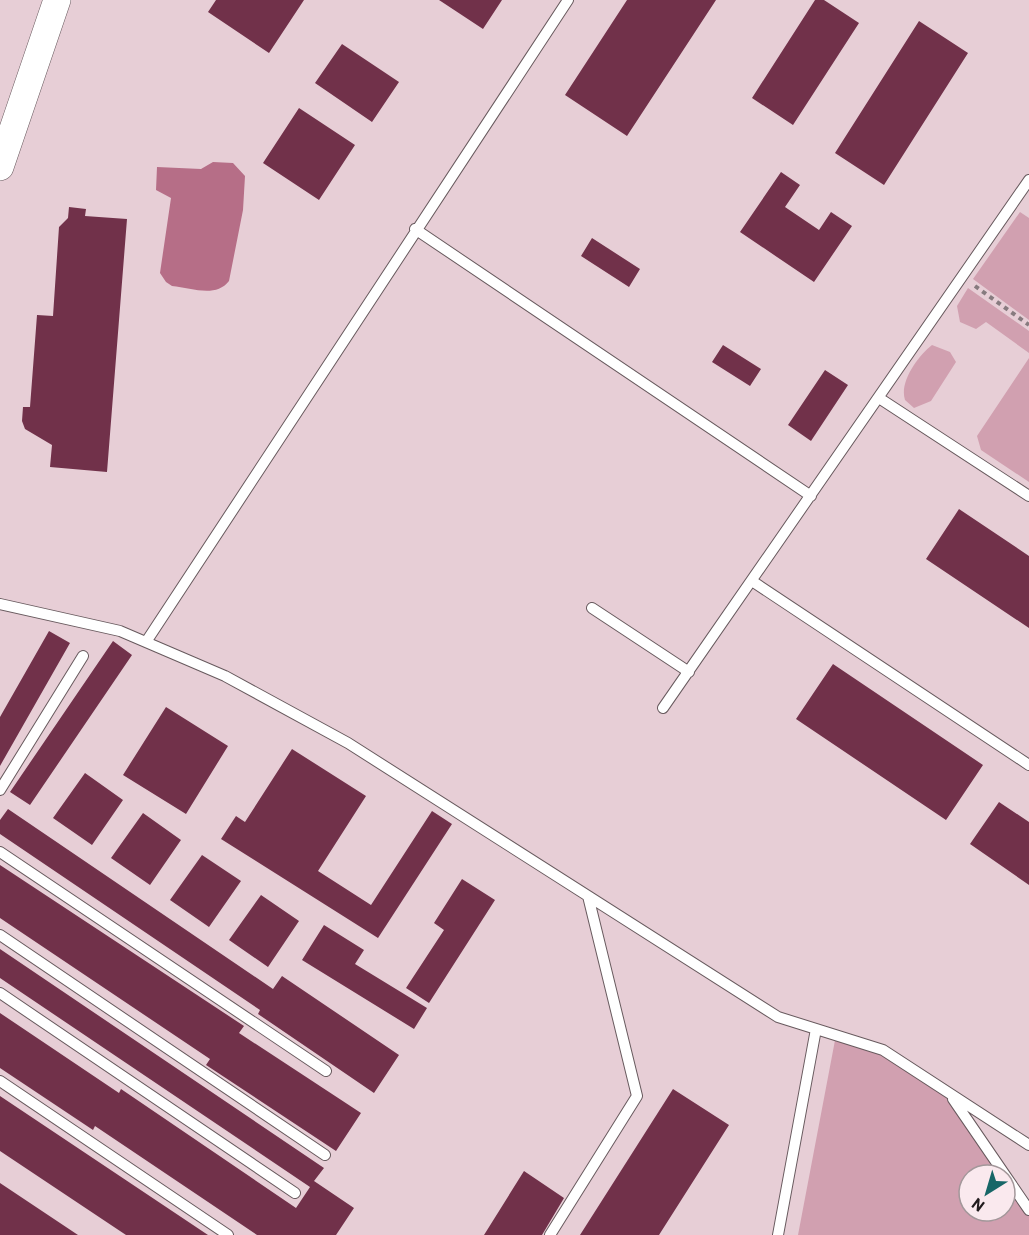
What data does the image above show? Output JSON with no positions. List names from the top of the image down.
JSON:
{
  "north": "bottom left"
}
